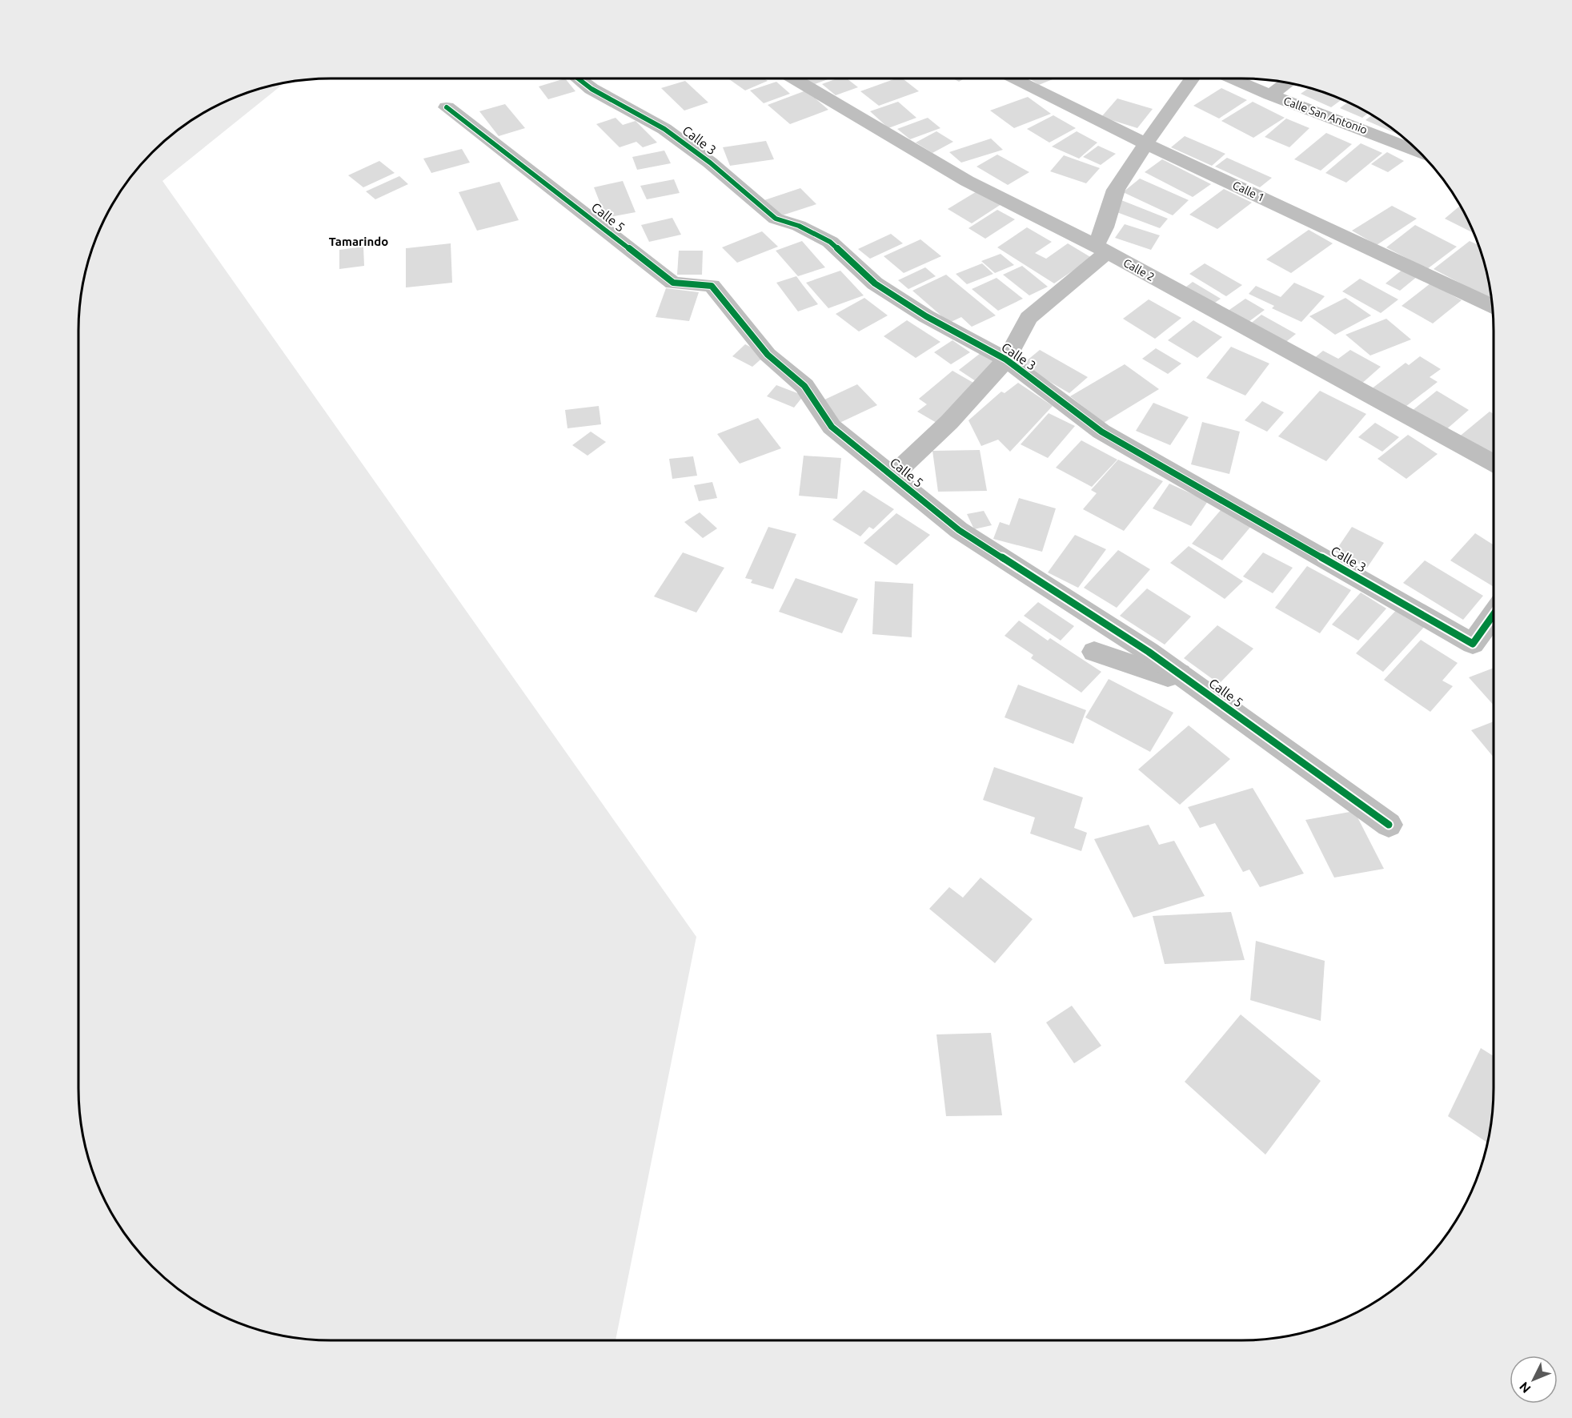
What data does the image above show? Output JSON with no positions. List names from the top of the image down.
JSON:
{
  "streets": {
    "street": [
      "Calle San Antonio",
      "Calle 3",
      "Calle 1",
      "Calle 5",
      "Calle 2"
    ]
  },
  "districts": ["Tamarindo"],
  "north": "bottom left"
}
